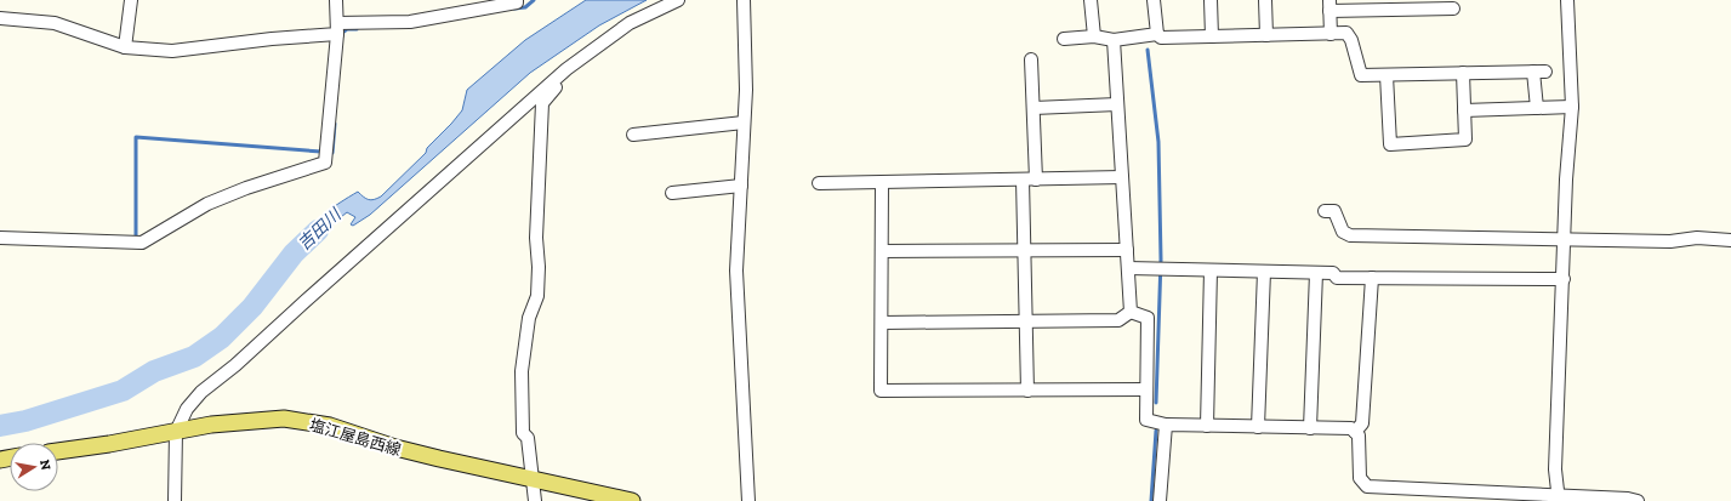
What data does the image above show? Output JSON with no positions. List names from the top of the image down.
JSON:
{
  "streets": {
    "main road": ["塩江屋島西線"]
  },
  "water": ["吉田川"],
  "north": "right"
}
